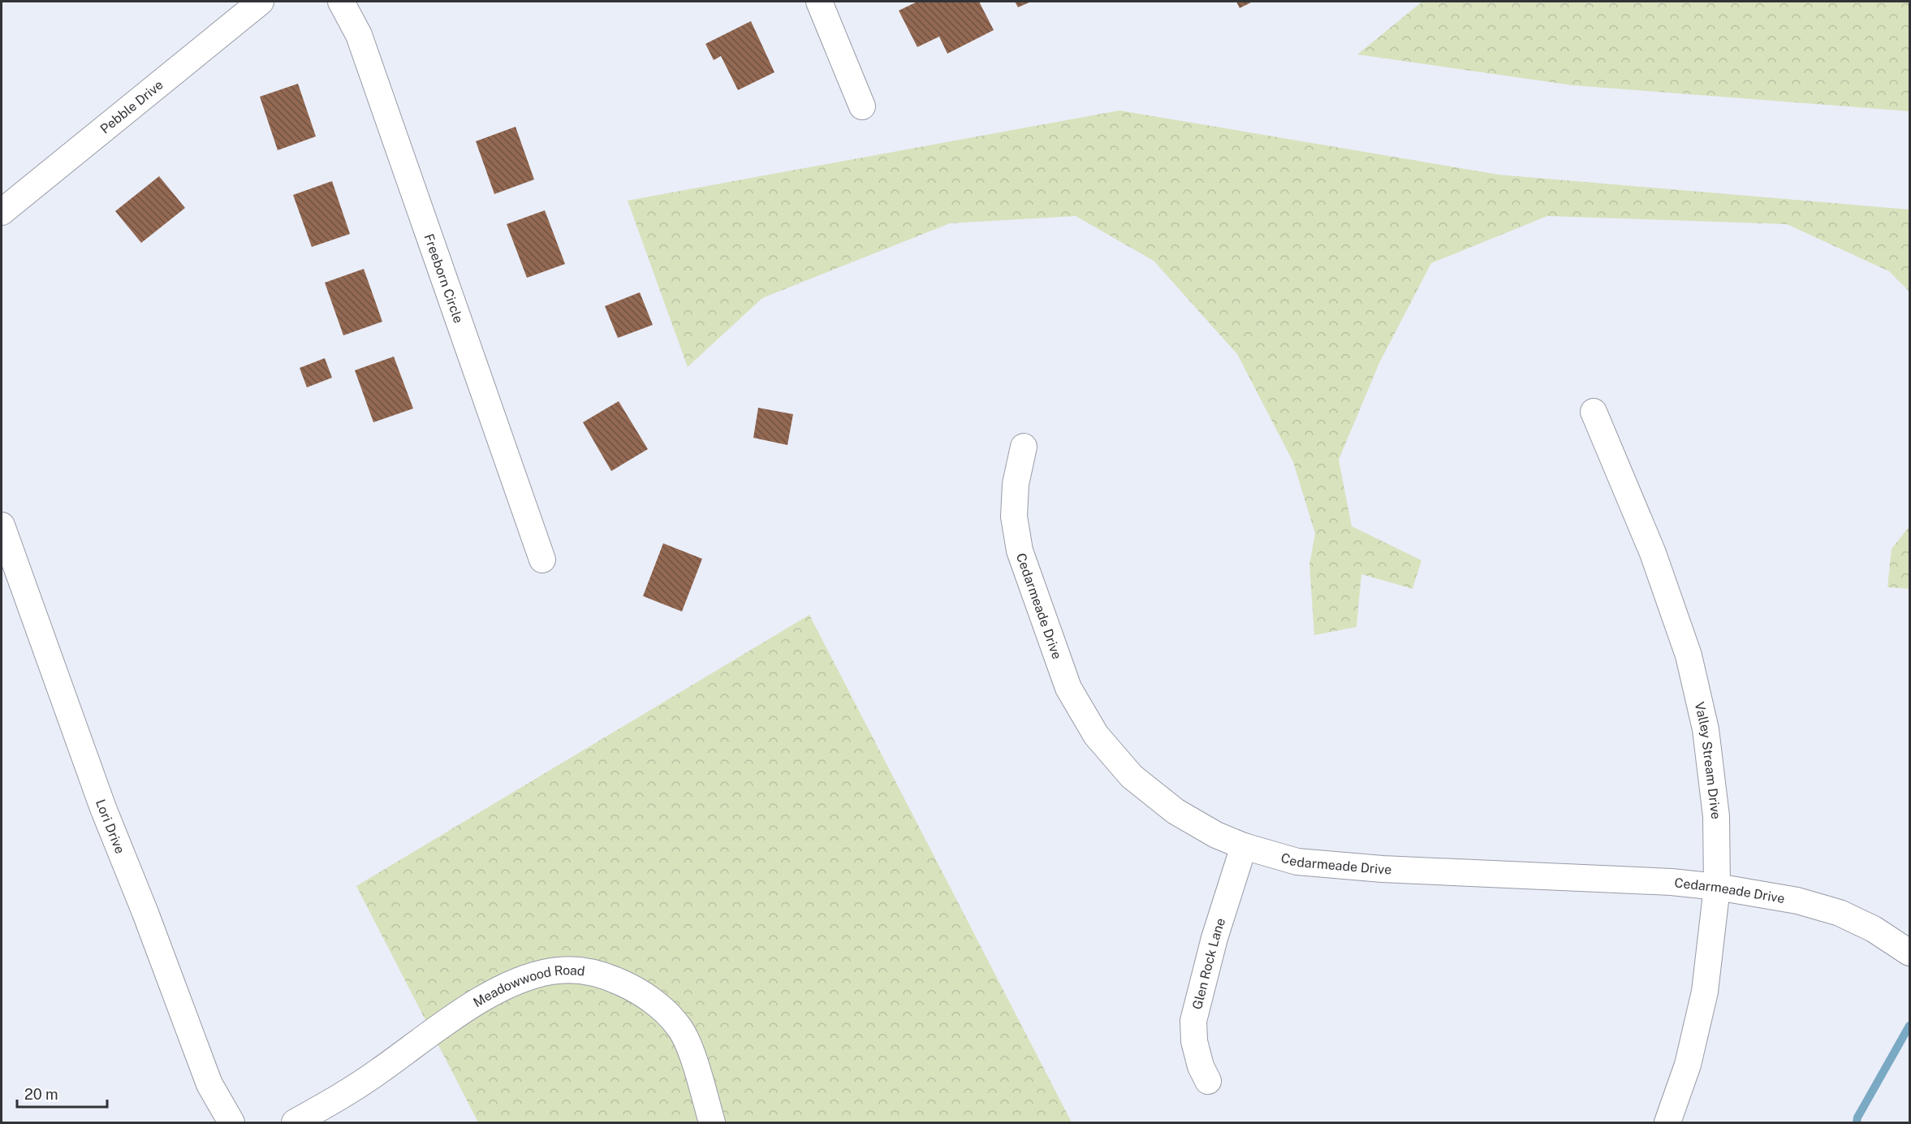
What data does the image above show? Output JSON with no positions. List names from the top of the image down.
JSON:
{
  "streets": {
    "street": [
      "Pebble Drive",
      "Freeborn Circle",
      "Cedarmeade Drive",
      "Valley Stream Drive",
      "Lori Drive",
      "Glen Rock Lane",
      "Meadowwood Road"
    ]
  },
  "crossings": [
    ["Cedarmeade Drive", "Valley Stream Drive"],
    ["Cedarmeade Drive", "Glen Rock Lane"]
  ],
  "scale_bar": "20 m"
}
